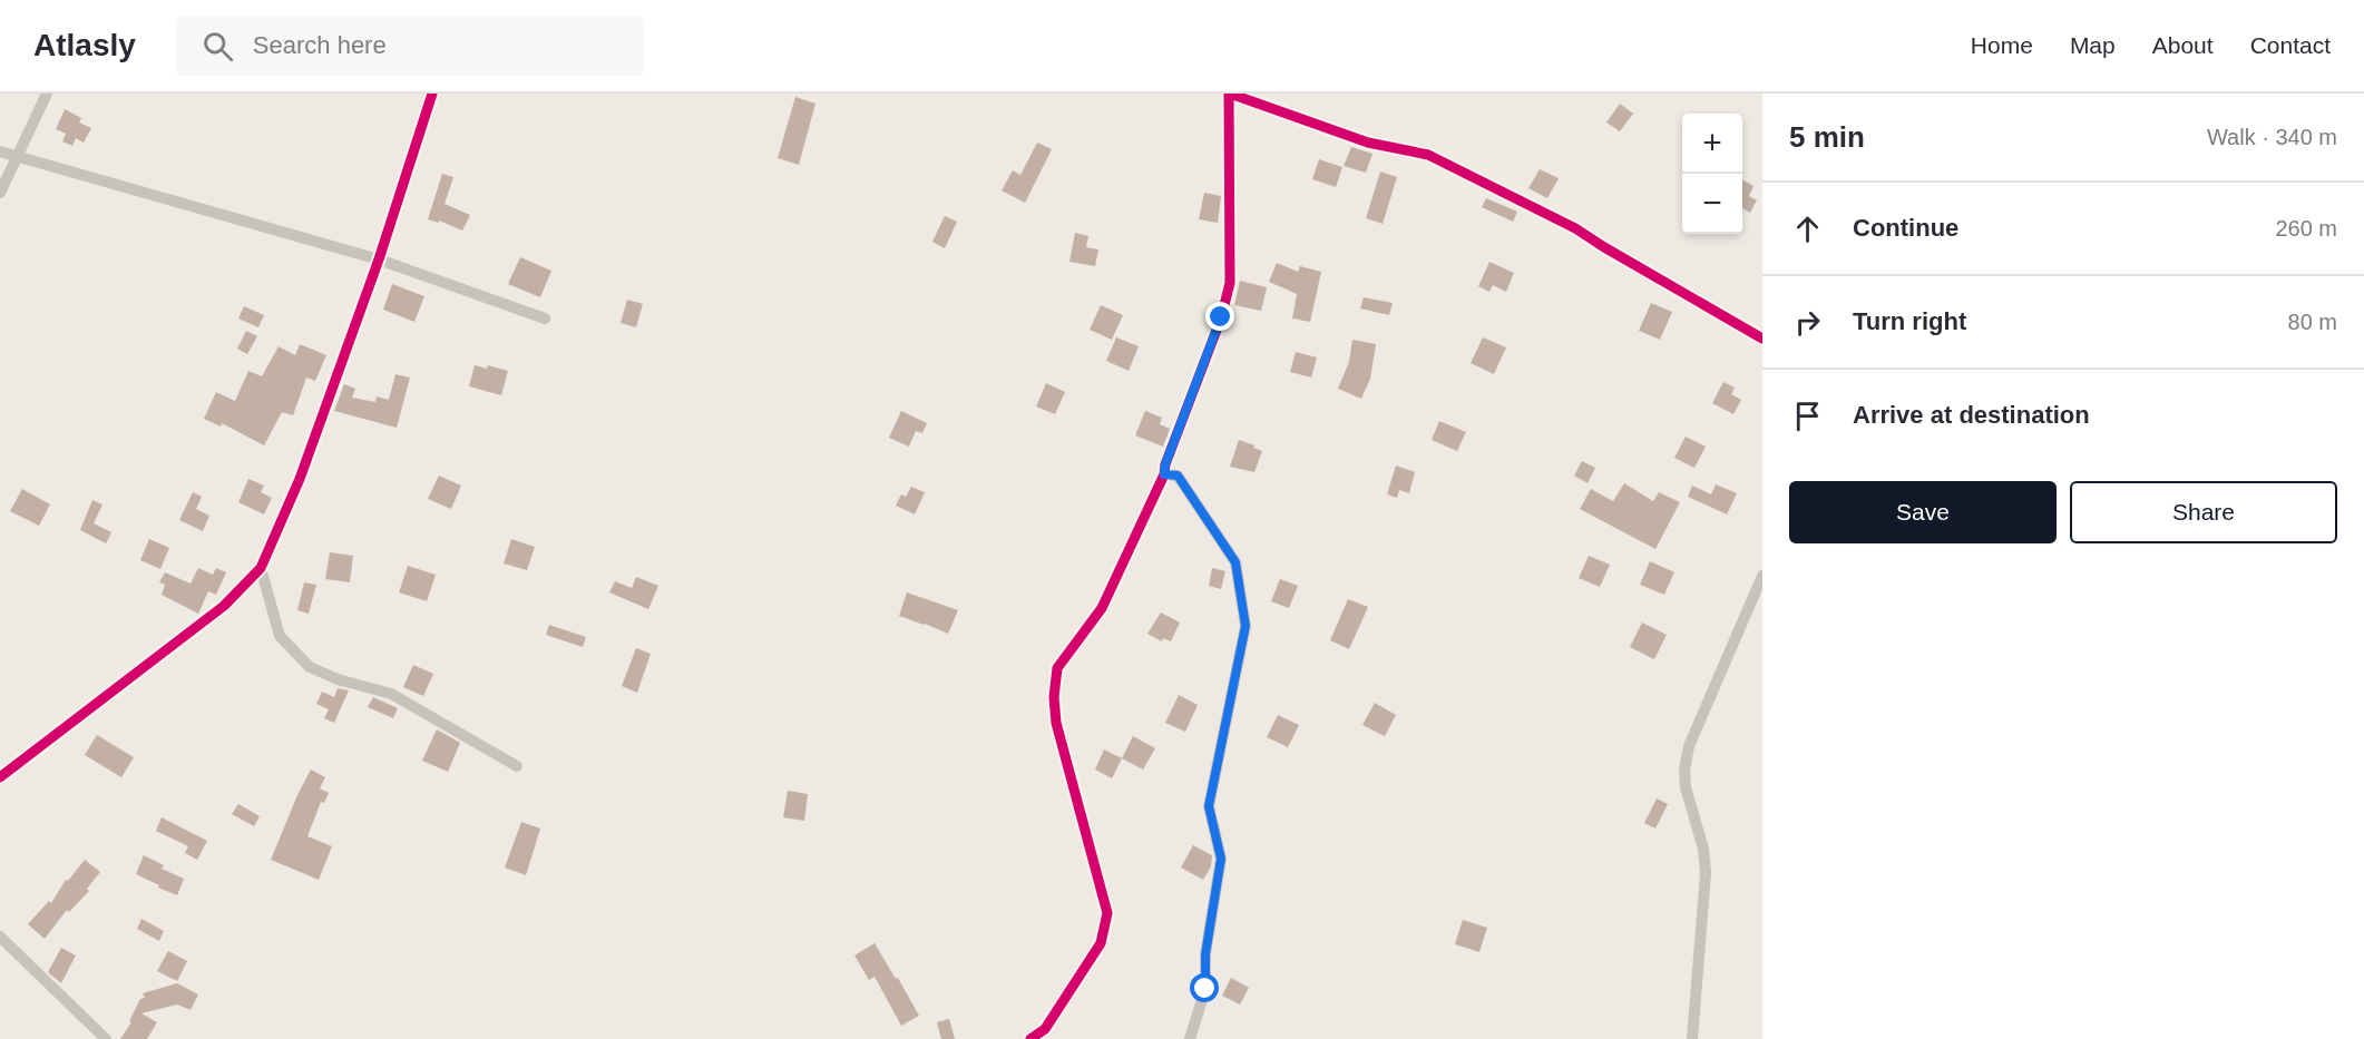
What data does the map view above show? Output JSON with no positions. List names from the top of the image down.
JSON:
{
  "page": {
    "header": "Atlasly",
    "search": "Search here",
    "nav": [
      "Home",
      "Map",
      "About",
      "Contact"
    ],
    "heading": ["5 min", "Walk · 340 m"],
    "map_buttons": ["+", "−"],
    "list": [
      ["Continue", "260 m"],
      ["Turn right", "80 m"],
      "Arrive at destination"
    ],
    "buttons": ["Save", "Share"]
  }
}
